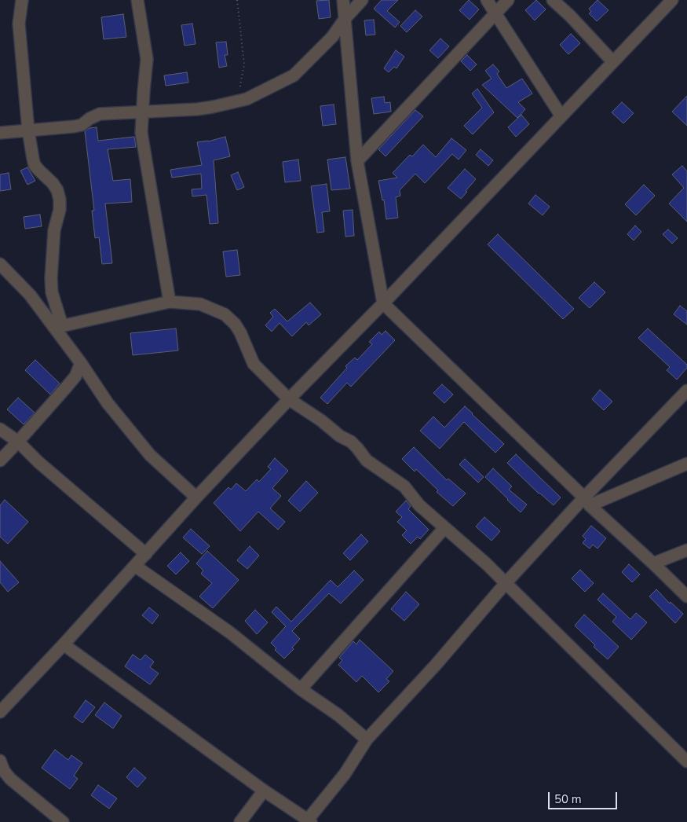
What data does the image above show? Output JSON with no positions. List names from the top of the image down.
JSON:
{
  "scale_bar": "50 m"
}
